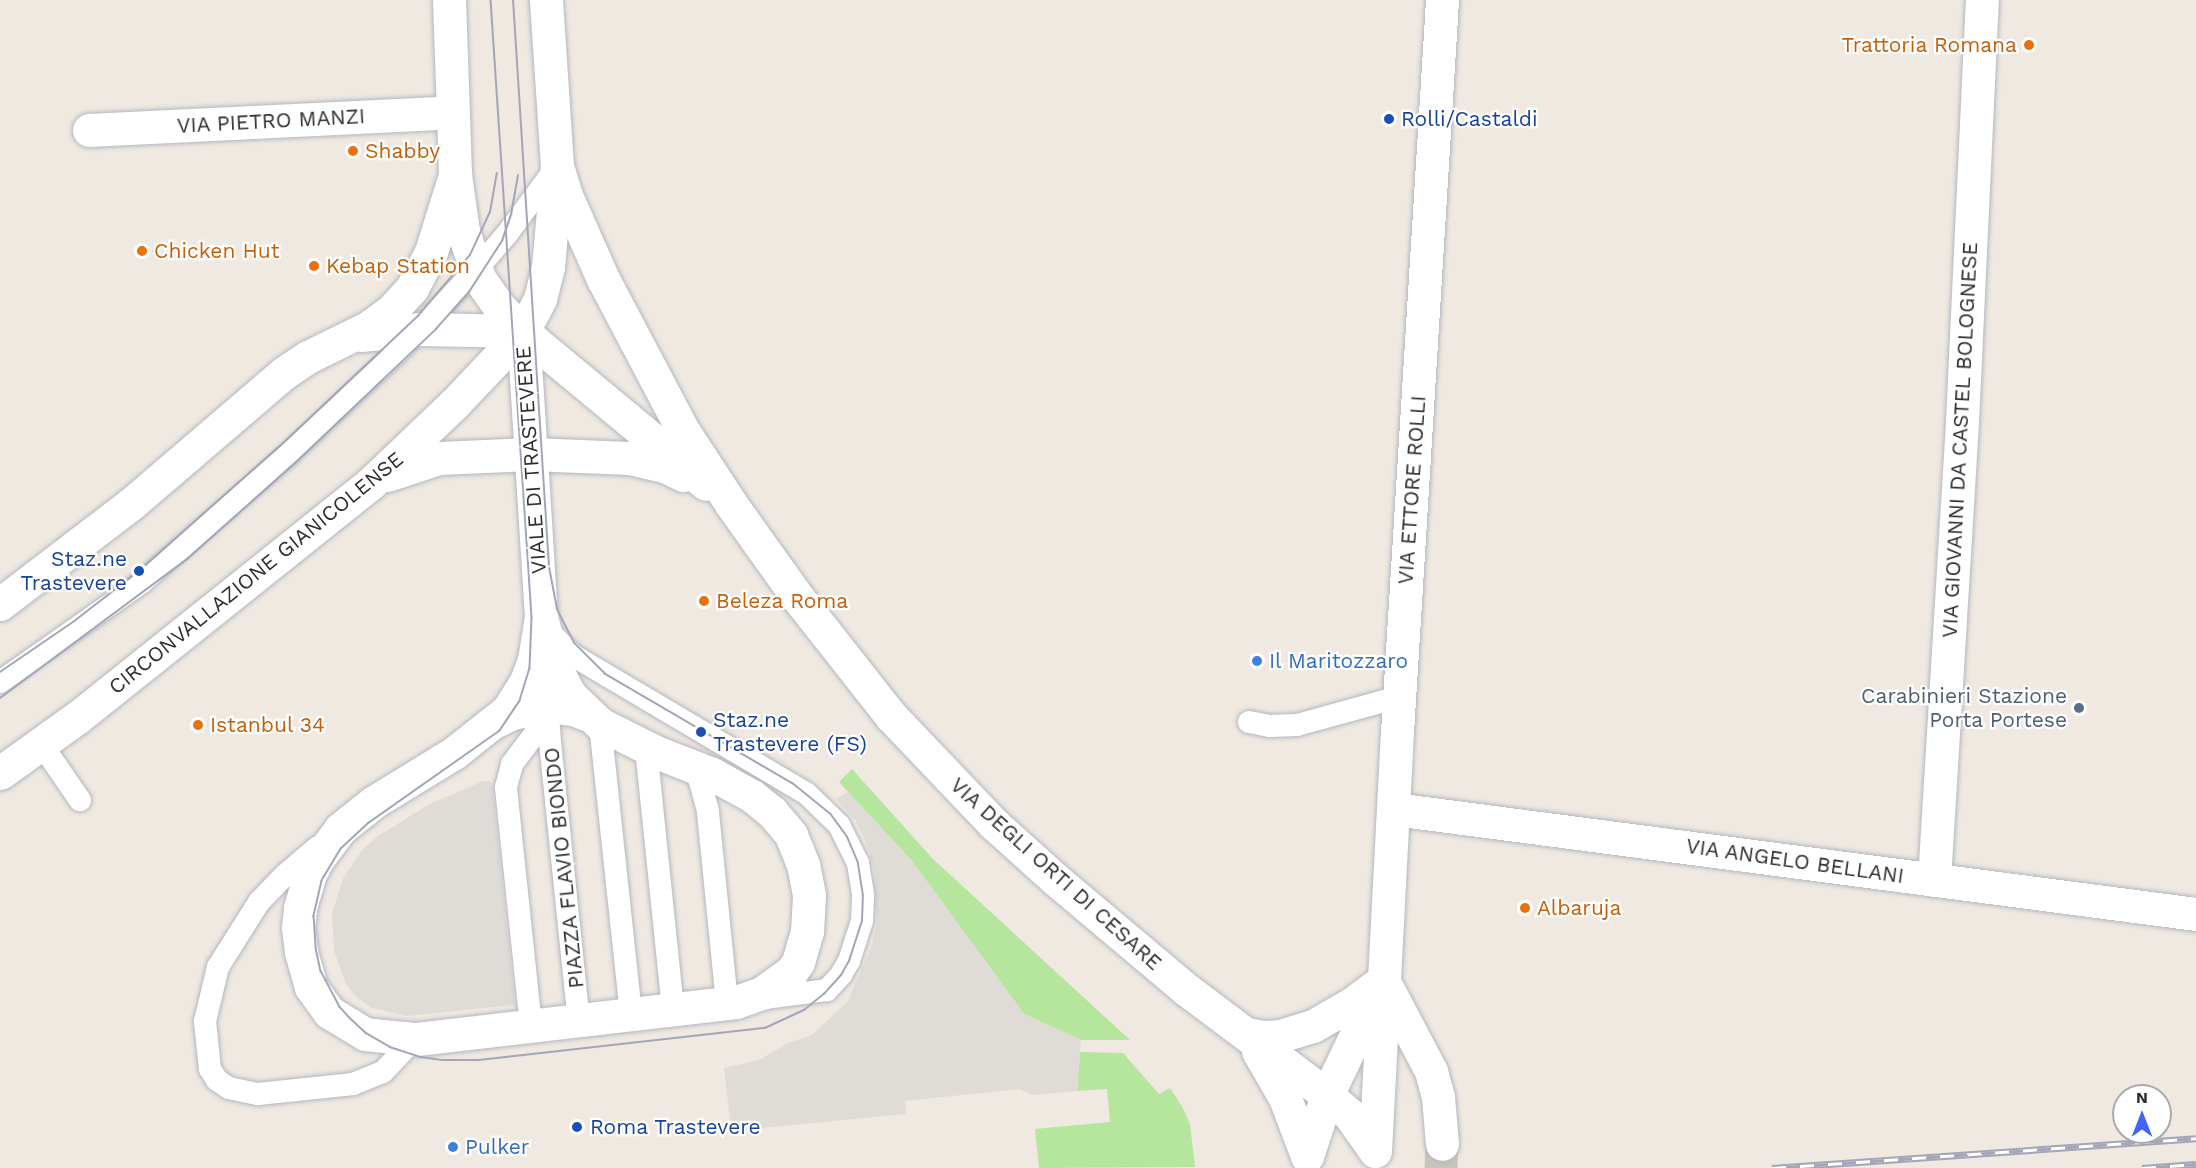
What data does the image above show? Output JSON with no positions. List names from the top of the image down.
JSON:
{
  "streets": {
    "main road": [
      "VIA PIETRO MANZI",
      "VIA GIOVANNI DA CASTEL BOLOGNESE",
      "VIALE DI TRASTEVERE",
      "VIA ETTORE ROLLI",
      "CIRCONVALLAZIONE GIANICOLENSE",
      "VIA ANGELO BELLANI",
      "VIA DEGLI ORTI DI CESARE"
    ],
    "lane": ["PIAZZA FLAVIO BIONDO"]
  },
  "crossings": [
    ["VIA PIETRO MANZI", "VIALE DI TRASTEVERE"],
    ["VIA GIOVANNI DA CASTEL BOLOGNESE", "VIA ANGELO BELLANI"],
    ["VIALE DI TRASTEVERE", "CIRCONVALLAZIONE GIANICOLENSE"],
    ["VIALE DI TRASTEVERE", "PIAZZA FLAVIO BIONDO"],
    ["VIALE DI TRASTEVERE", "VIA DEGLI ORTI DI CESARE"],
    ["VIA ETTORE ROLLI", "VIA ANGELO BELLANI"],
    ["VIA ETTORE ROLLI", "VIA DEGLI ORTI DI CESARE"],
    ["CIRCONVALLAZIONE GIANICOLENSE", "VIA DEGLI ORTI DI CESARE"]
  ],
  "places": [
    "Trattoria Romana",
    "Rolli/Castaldi",
    "Shabby",
    "Chicken Hut",
    "Kebap Station",
    "Staz.ne Trastevere",
    "Beleza Roma",
    "Il Maritozzaro",
    "Carabinieri Stazione Porta Portese",
    "Istanbul 34",
    "Staz.ne Trastevere (FS)",
    "Albaruja",
    "Roma Trastevere",
    "Pulker"
  ],
  "north": "top"
}
